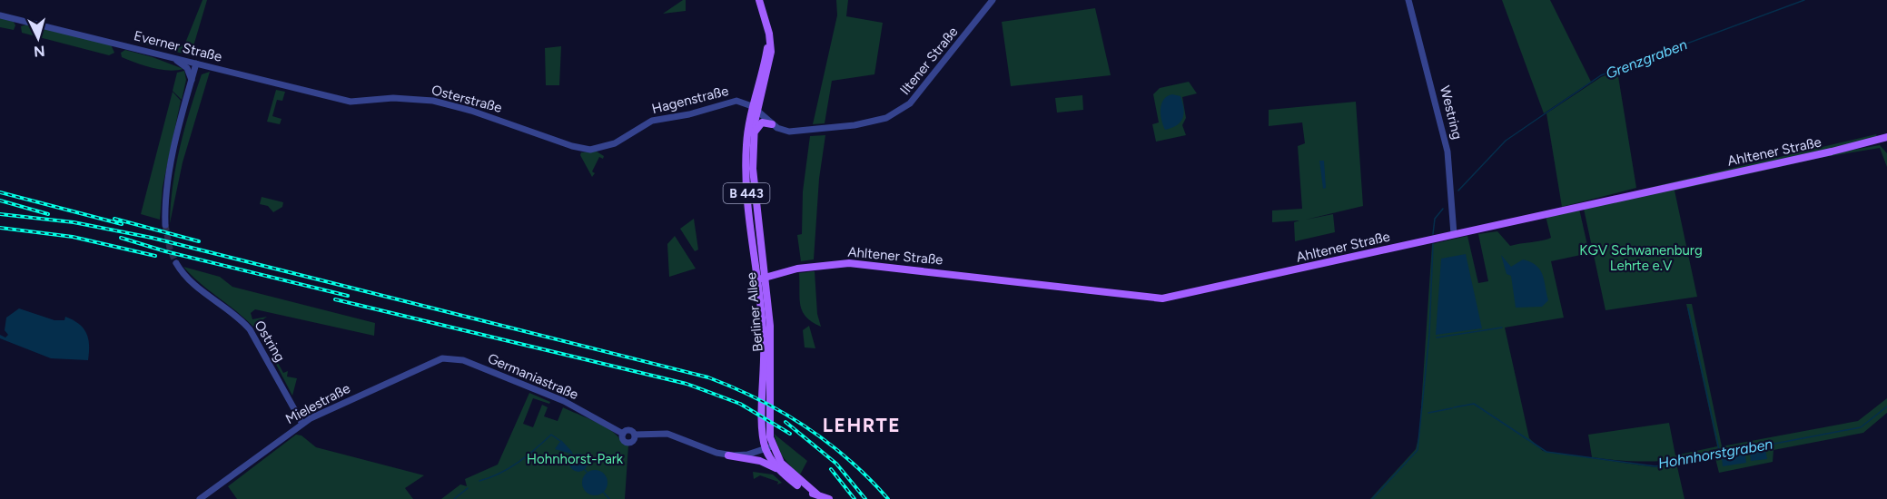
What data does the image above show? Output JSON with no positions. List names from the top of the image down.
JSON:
{
  "streets": {
    "main road": ["Ahltener Straße", "B 443", "Berliner Allee"],
    "street": [
      "Everner Straße",
      "Iltener Straße",
      "Osterstraße",
      "Hagenstraße",
      "Westring",
      "Ostring",
      "Germaniastraße",
      "Mielestraße"
    ]
  },
  "crossings": [
    ["Everner Straße", "Osterstraße"],
    ["Iltener Straße", "Hagenstraße"],
    ["Iltener Straße", "B 443"],
    ["Iltener Straße", "Berliner Allee"],
    ["Osterstraße", "Hagenstraße"],
    ["Hagenstraße", "B 443"],
    ["Hagenstraße", "Berliner Allee"],
    ["Westring", "Ahltener Straße"],
    ["Ahltener Straße", "Berliner Allee"],
    ["B 443", "Berliner Allee"],
    ["Ostring", "Mielestraße"],
    ["Germaniastraße", "Mielestraße"]
  ],
  "districts": ["LEHRTE"],
  "water": ["Grenzgraben", "Hohnhorstgraben"],
  "parks": ["KGV Schwanenburg Lehrte e.V", "Hohnhorst-Park"],
  "north": "bottom"
}
